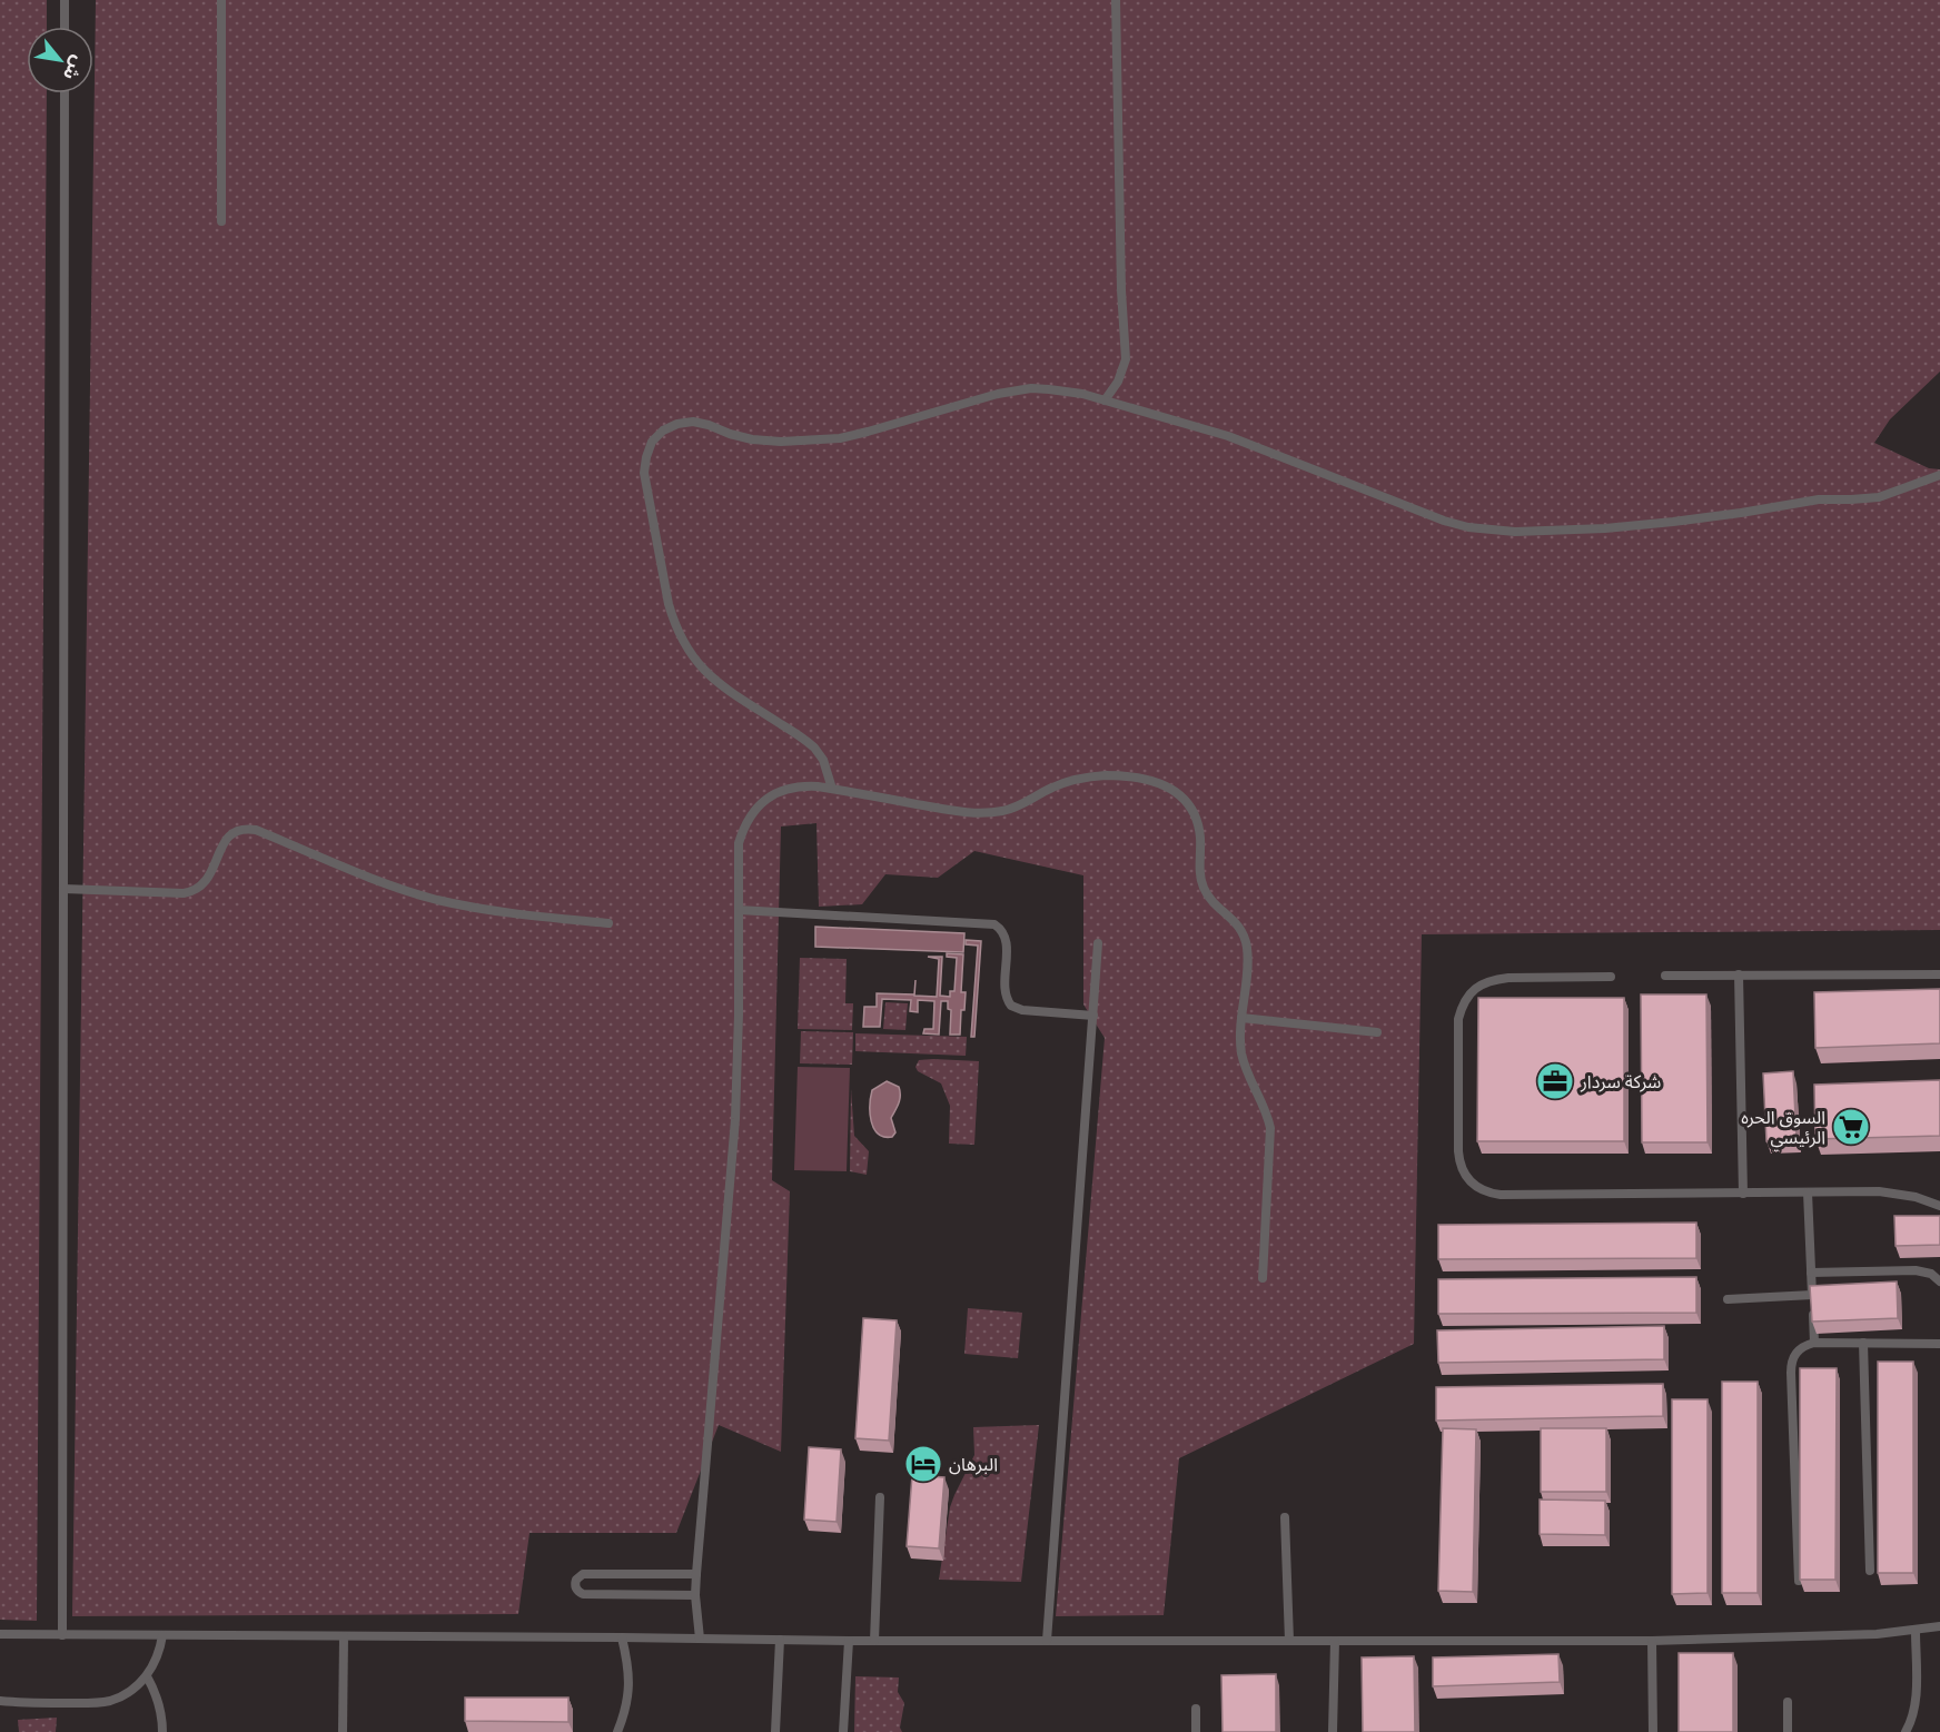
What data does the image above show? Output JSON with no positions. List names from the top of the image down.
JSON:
{
  "places": {
    "office": ["شركة سردار"],
    "supermarket": ["السوق الحره الرئيسي"],
    "hotel": ["البرهان"]
  },
  "north": "bottom right"
}
